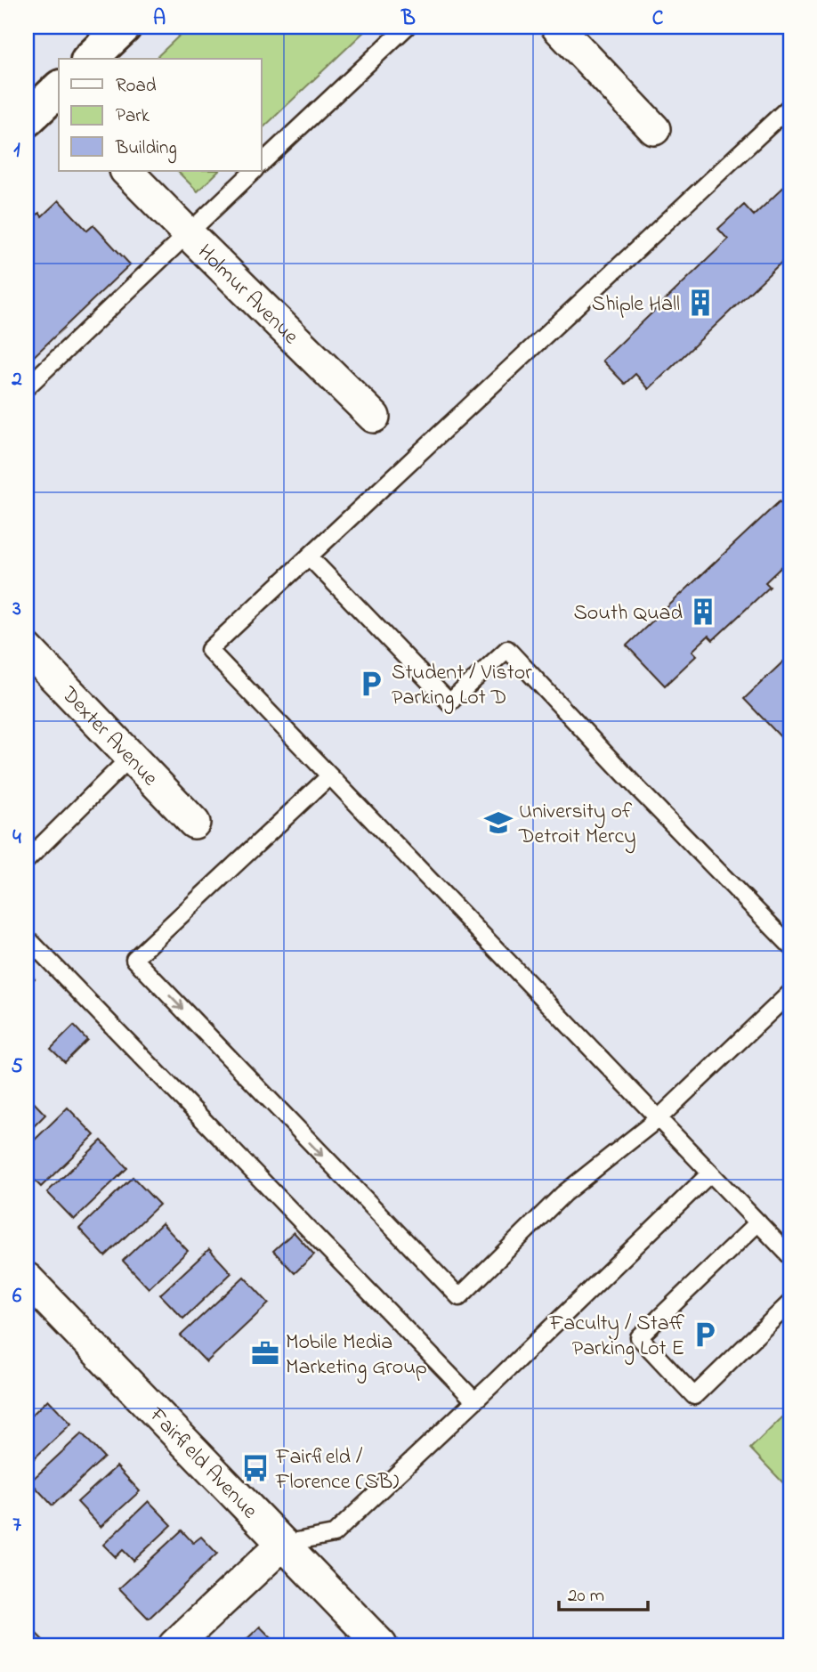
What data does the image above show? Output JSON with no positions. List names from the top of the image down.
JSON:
{
  "streets": {
    "street": ["Holmur Avenue", "Dexter Avenue", "Fairfield Avenue"]
  },
  "places": {
    "building": ["Shiple Hall", "South Quad"],
    "parking": ["Student / Vistor Parking Lot D", "Faculty / Staff Parking Lot E"],
    "school or university": ["University of Detroit Mercy"],
    "office": ["Mobile Media Marketing Group"],
    "bus stop": ["Fairfield / Florence (SB)"]
  },
  "legend": ["Road", "Park", "Building"],
  "scale_bar": "20 m",
  "grid": {
    "columns": ["A", "B", "C"],
    "rows": [
      "1",
      "2",
      "3",
      "4",
      "5",
      "6",
      "7"
    ]
  }
}
